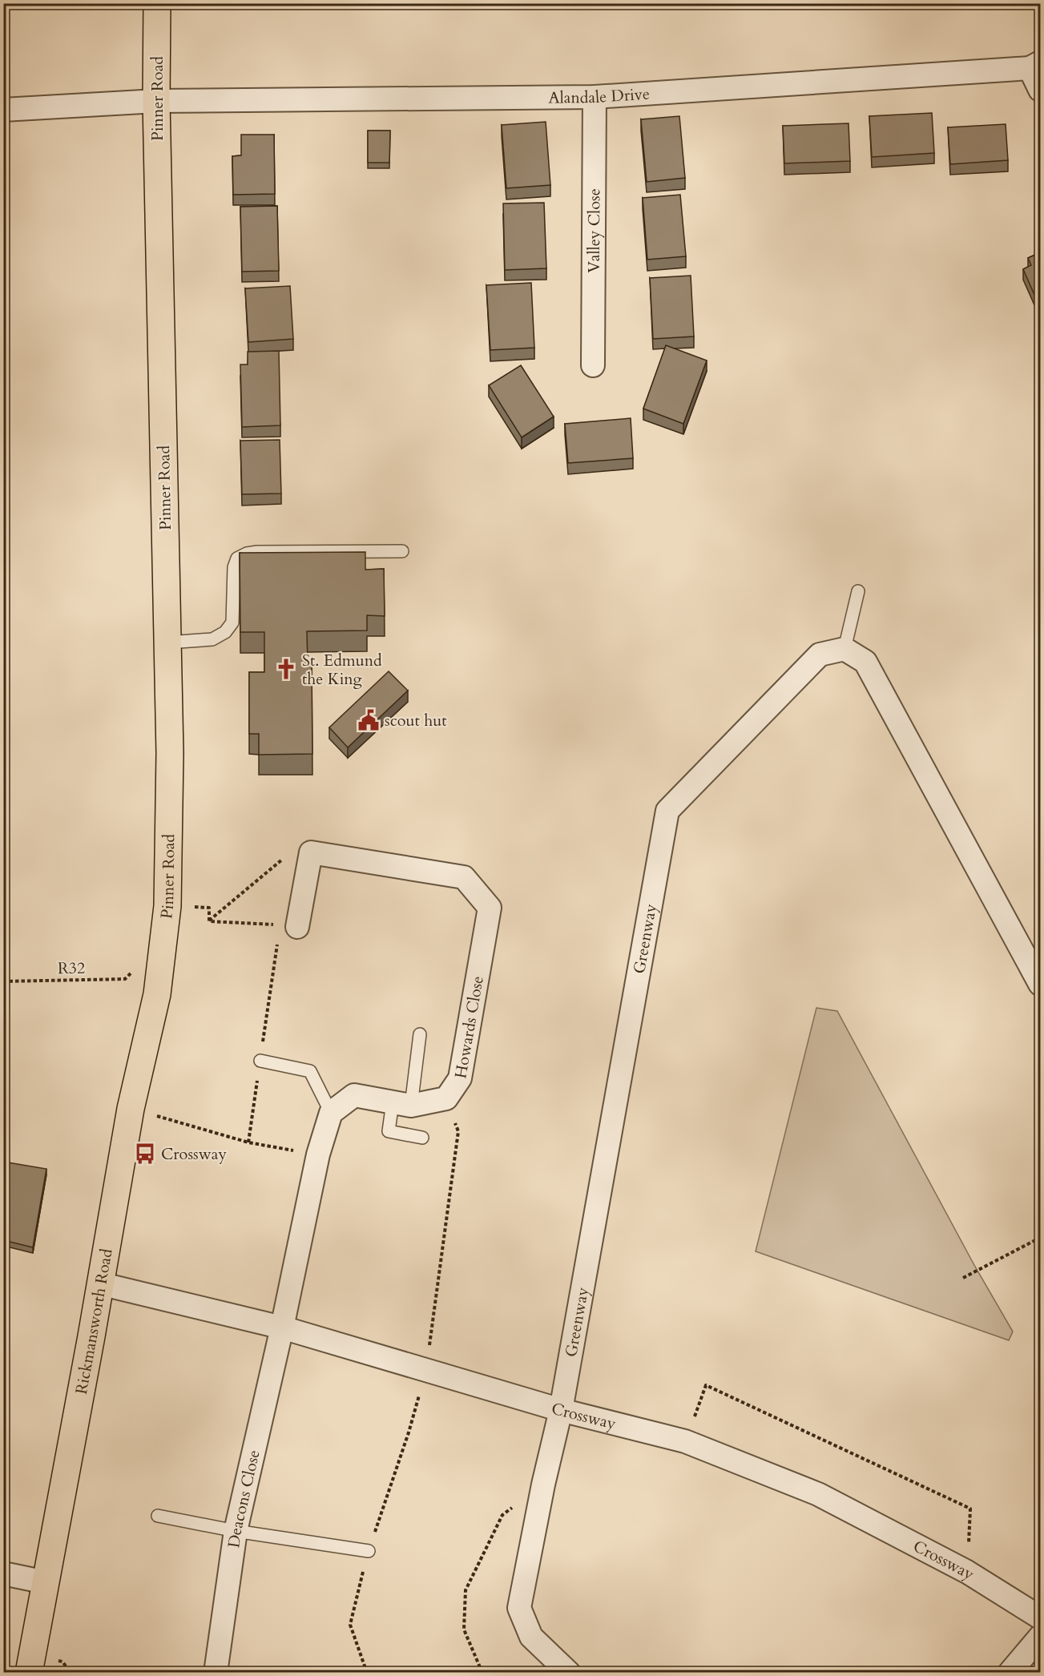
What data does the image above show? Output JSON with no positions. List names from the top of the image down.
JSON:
{
  "streets": {
    "main road": ["Pinner Road", "Rickmansworth Road"],
    "street": [
      "Alandale Drive",
      "Valley Close",
      "Greenway",
      "Howards Close",
      "Crossway",
      "Deacons Close"
    ],
    "path": ["R32"]
  },
  "crossings": [
    ["Alandale Drive", "Pinner Road"],
    ["Alandale Drive", "Valley Close"],
    ["Pinner Road", "R32"],
    ["Pinner Road", "Rickmansworth Road"],
    ["Greenway", "Crossway"],
    ["R32", "Rickmansworth Road"],
    ["Rickmansworth Road", "Crossway"],
    ["Crossway", "Deacons Close"]
  ],
  "places": {
    "church": ["St. Edmund the King"],
    "public building": ["scout hut"],
    "bus stop": ["Crossway"]
  }
}
